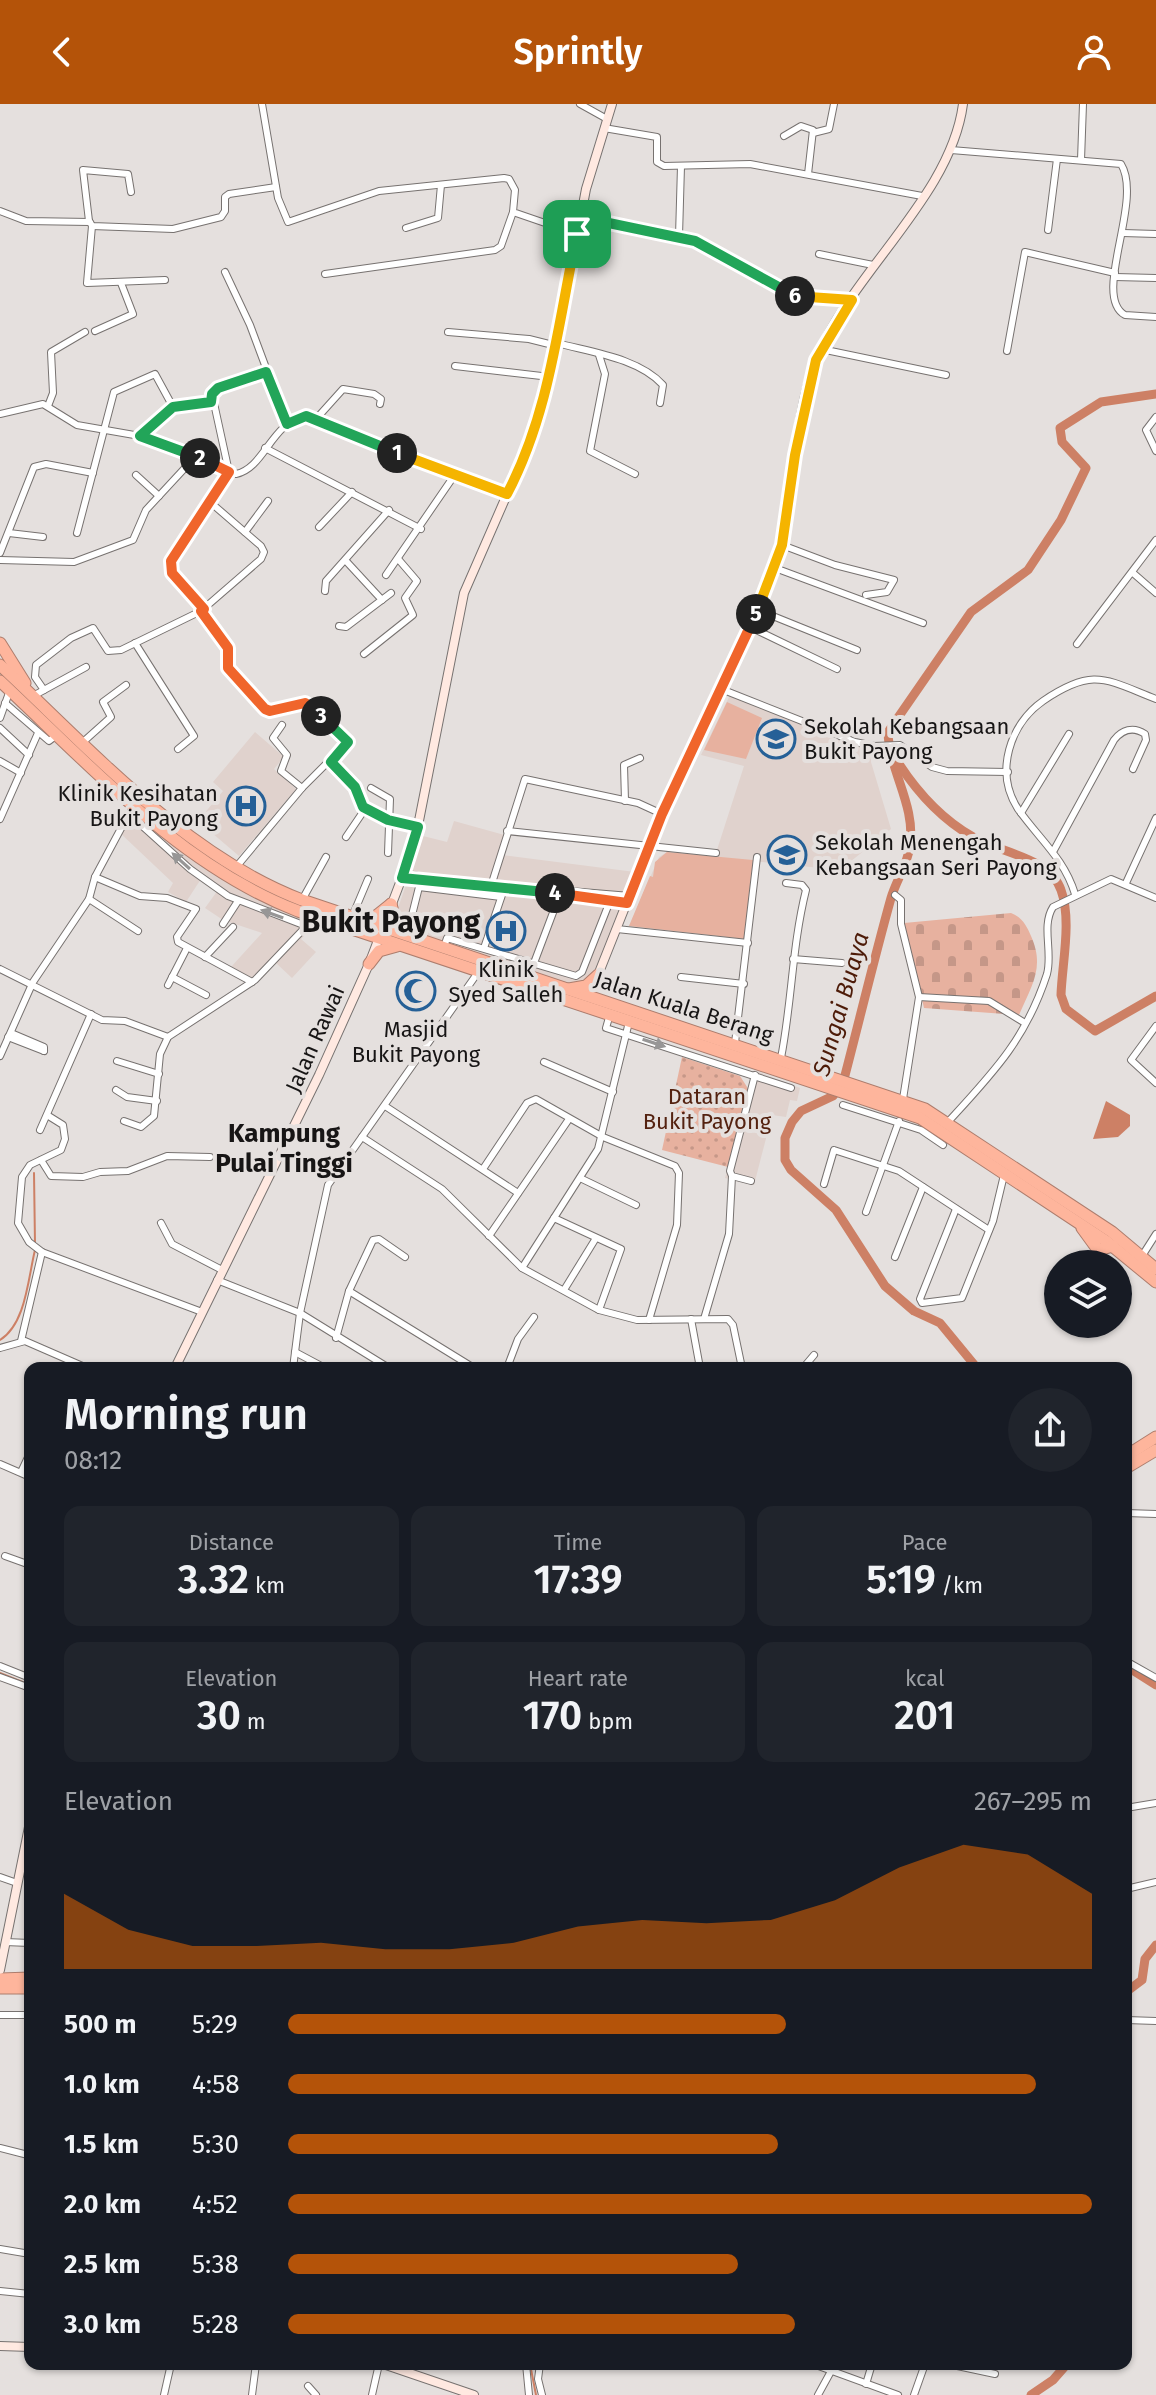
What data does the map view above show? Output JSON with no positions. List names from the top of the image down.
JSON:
{
  "streets": {
    "highway": ["Jalan Kuala Berang"],
    "main road": ["Jalan Rawai"]
  },
  "crossings": [
    ["Jalan Kuala Berang", "Jalan Rawai"]
  ],
  "districts": ["Bukit Payong", "Kampung Pulai Tinggi"],
  "water": ["Sungai Buaya"],
  "parks": ["Dataran Bukit Payong"],
  "places": {
    "school or university": ["Sekolah Kebangsaan Bukit Payong", "Sekolah Menengah Kebangsaan Seri Payong"],
    "hospital": ["Klinik Kesihatan Bukit Payong", "Klinik Syed Salleh"],
    "mosque": ["Masjid Bukit Payong"]
  },
  "page": {
    "header": "Sprintly",
    "pins": [
      "6",
      "1",
      "2",
      "5",
      "3",
      "4"
    ],
    "heading": ["Morning run", "08:12"],
    "stats": [
      ["Distance", "3.32 km"],
      ["Time", "17:39"],
      ["Pace", "5:19 /km"],
      ["Elevation", "30 m"],
      ["Heart rate", "170 bpm"],
      ["kcal", "201"]
    ],
    "chart": ["Elevation", "267–295 m"],
    "list": [
      {
        "name": "500 m",
        "note": "5:29"
      },
      {
        "name": "1.0 km",
        "note": "4:58"
      },
      {
        "name": "1.5 km",
        "note": "5:30"
      },
      {
        "name": "2.0 km",
        "note": "4:52"
      },
      {
        "name": "2.5 km",
        "note": "5:38"
      },
      {
        "name": "3.0 km",
        "note": "5:28"
      }
    ]
  }
}
